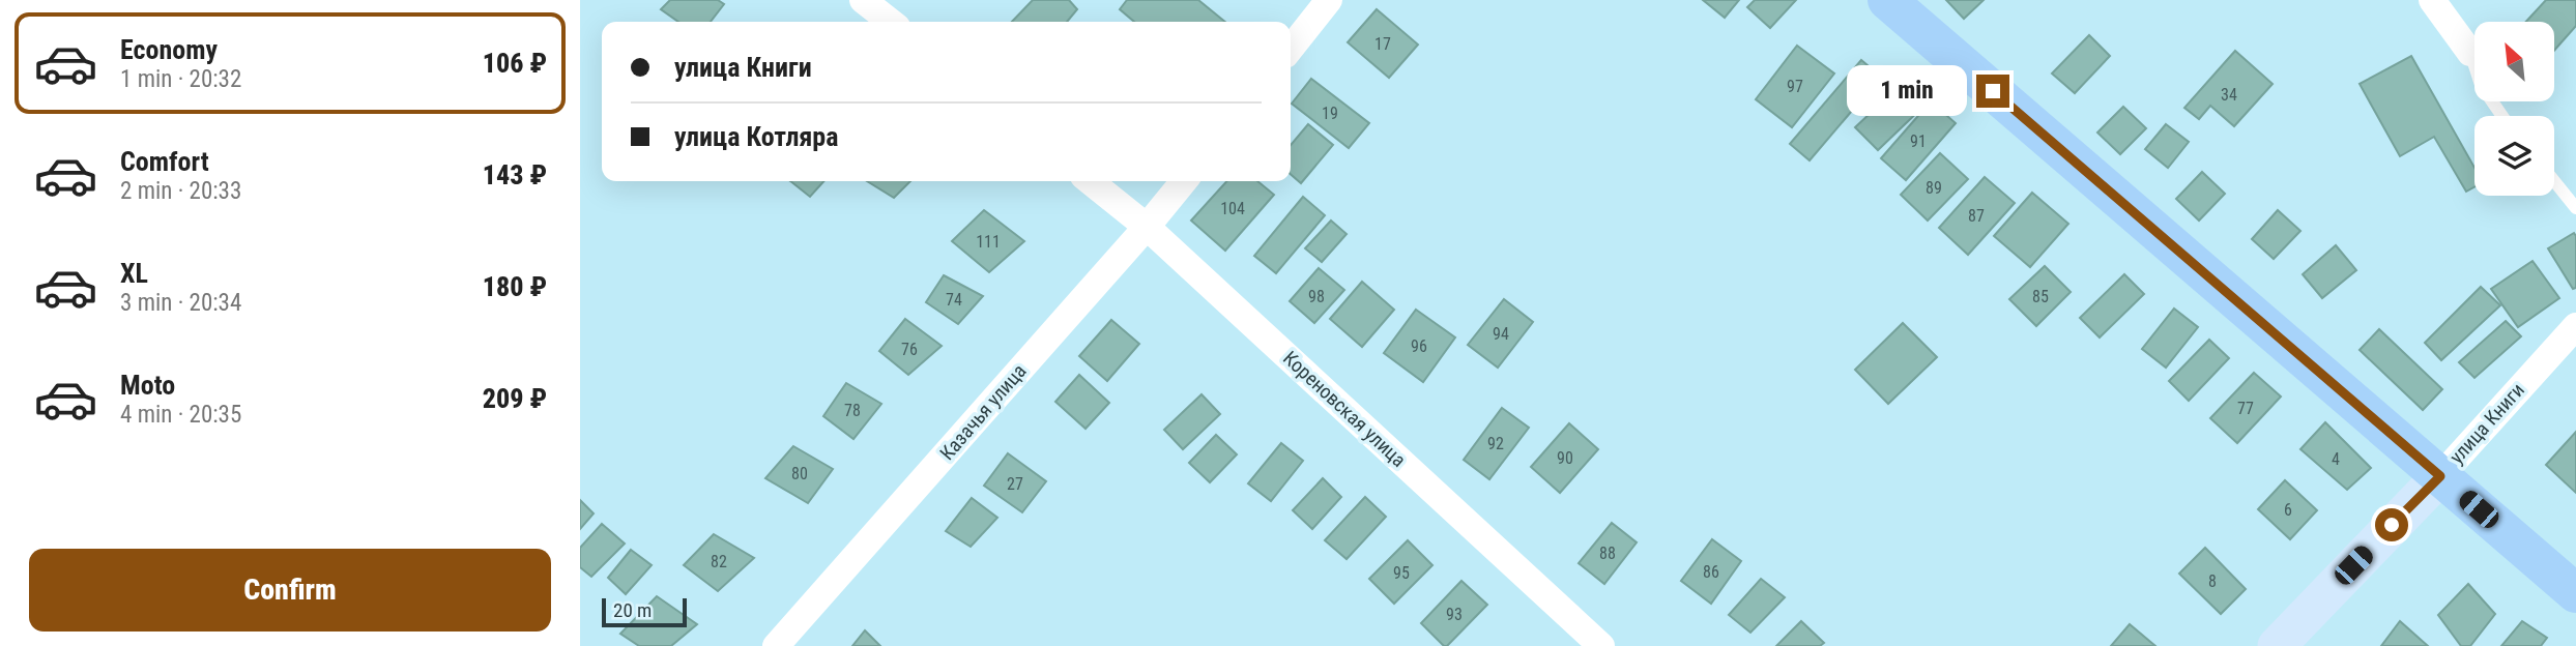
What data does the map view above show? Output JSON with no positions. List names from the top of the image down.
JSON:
{
  "streets": {
    "street": ["Кореновская улица", "Казачья улица", "улица Книги"]
  },
  "crossings": [
    ["Кореновская улица", "Казачья улица"]
  ],
  "house_numbers": [
    "17",
    "97",
    "34",
    "19",
    "91",
    "89",
    "104",
    "87",
    "111",
    "98",
    "85",
    "74",
    "94",
    "96",
    "76",
    "77",
    "78",
    "92",
    "90",
    "4",
    "80",
    "27",
    "6",
    "88",
    "82",
    "86",
    "95",
    "8",
    "93"
  ],
  "scale_bar": "20 m",
  "north": "top left",
  "page": {
    "list": [
      {
        "name": "Economy",
        "note": "1 min · 20:32",
        "value": "106 ₽"
      },
      {
        "name": "Comfort",
        "note": "2 min · 20:33",
        "value": "143 ₽"
      },
      {
        "name": "XL",
        "note": "3 min · 20:34",
        "value": "180 ₽"
      },
      {
        "name": "Moto",
        "note": "4 min · 20:35",
        "value": "209 ₽"
      }
    ],
    "banner": ["улица Книги", "улица Котляра"],
    "bubble": "1 min",
    "buttons": "Confirm",
    "scale": "20 m"
  }
}
